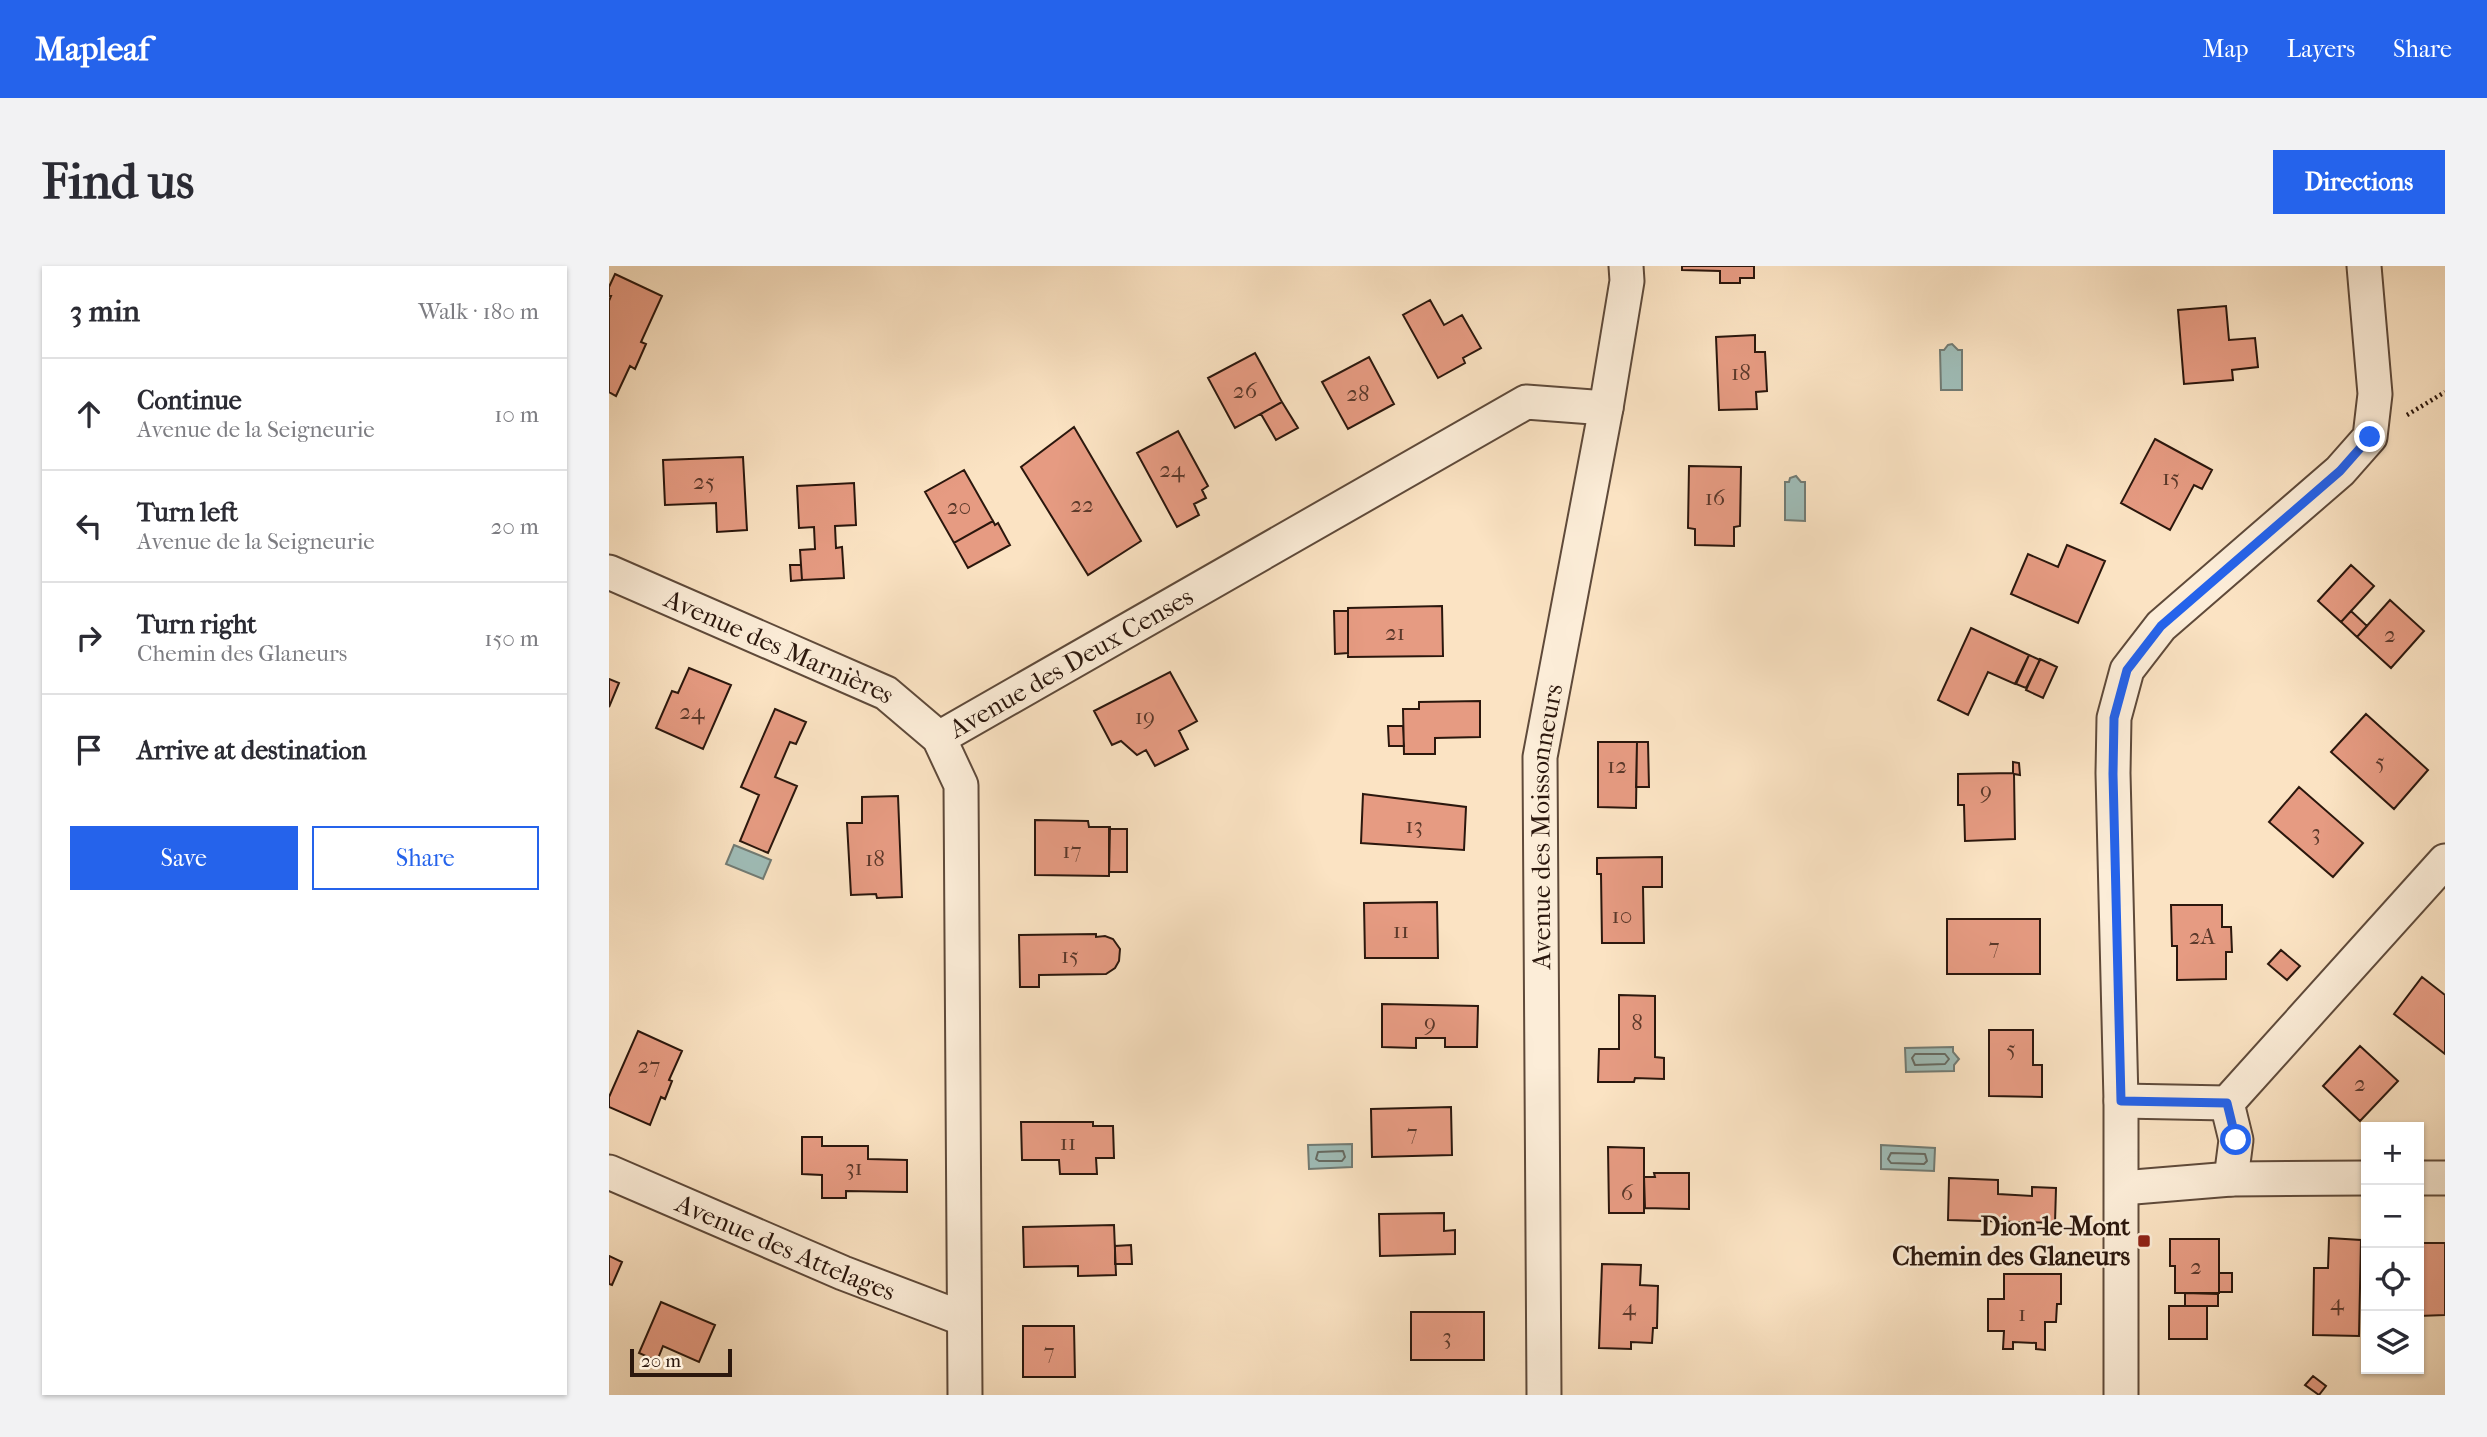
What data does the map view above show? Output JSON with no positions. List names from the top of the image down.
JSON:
{
  "streets": {
    "street": [
      "Avenue des Marnières",
      "Avenue des Deux Censes",
      "Avenue des Moissonneurs",
      "Avenue des Attelages"
    ]
  },
  "crossings": [
    ["Avenue des Marnières", "Avenue des Deux Censes"],
    ["Avenue des Deux Censes", "Avenue des Moissonneurs"],
    ["Avenue des Deux Censes", "Avenue des Attelages"]
  ],
  "places": {
    "transit": ["Dion-le-Mont Chemin des Glaneurs"]
  },
  "house_numbers": [
    "18",
    "26",
    "28",
    "24",
    "15",
    "25",
    "16",
    "22",
    "20",
    "21",
    "2",
    "24",
    "19",
    "5",
    "12",
    "9",
    "13",
    "3",
    "17",
    "18",
    "10",
    "11",
    "2A",
    "7",
    "15",
    "9",
    "8",
    "5",
    "27",
    "2",
    "7",
    "11",
    "31",
    "6",
    "2",
    "4",
    "4",
    "1",
    "3",
    "7"
  ],
  "scale_bar": "20 m",
  "page": {
    "header": "Mapleaf",
    "nav": ["Map", "Layers", "Share"],
    "buttons": [
      "Directions",
      ["Save", "Share"]
    ],
    "title": "Find us",
    "heading": ["3 min", "Walk · 180 m"],
    "list": [
      ["Continue", "Avenue de la Seigneurie", "10 m"],
      ["Turn left", "Avenue de la Seigneurie", "20 m"],
      ["Turn right", "Chemin des Glaneurs", "150 m"],
      "Arrive at destination"
    ],
    "map_buttons": ["+", "−"],
    "scale": "20 m"
  }
}
